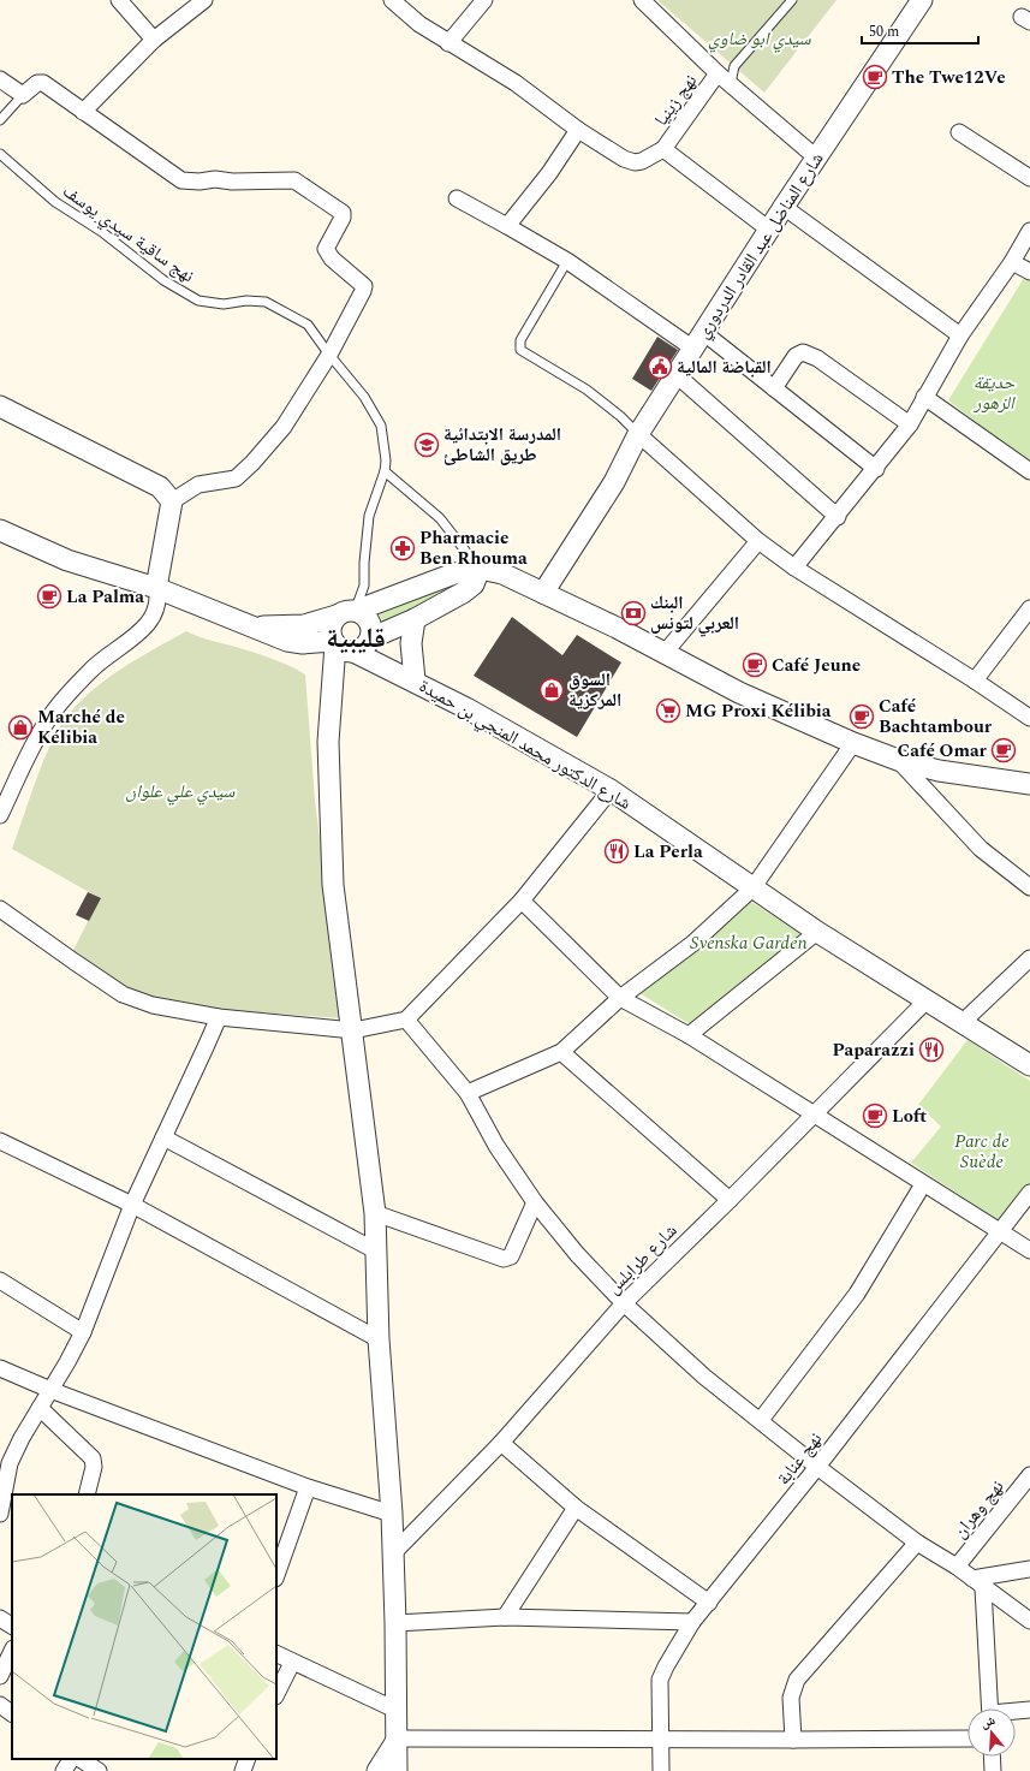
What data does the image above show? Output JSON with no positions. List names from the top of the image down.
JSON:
{
  "streets": {
    "street": [
      "نهج زينيا",
      "شارع المناضل عبد القادر الدردوري",
      "شارع الدكتور محمد المنجي بن حميدة",
      "شارع طرابلس",
      "نهج عنابة",
      "نهج وهران"
    ],
    "lane": ["نهج ساقية سيدي يوسف"]
  },
  "crossings": [
    ["نهج ساقية سيدي يوسف", "شارع الدكتور محمد المنجي بن حميدة"],
    ["شارع الدكتور محمد المنجي بن حميدة", "شارع طرابلس"]
  ],
  "districts": ["قليبية"],
  "parks": [
    "سيدي ابو ضاوي",
    "حديقة الزهور",
    "سيدي علي علوان",
    "Svenska Garden",
    "Parc de Suède"
  ],
  "places": {
    "cafe": [
      "The Twe12Ve",
      "La Palma",
      "Café Jeune",
      "Café Bachtambour",
      "Café Omar",
      "Loft"
    ],
    "public building": ["القباضة المالية"],
    "school or university": ["المدرسة الابتدائية طريق الشاطئ"],
    "pharmacy": ["Pharmacie Ben Rhouma"],
    "bank": ["البنك العربي لتونس"],
    "shop": ["السوق المركزية", "Marché de Kélibia"],
    "supermarket": ["MG Proxi Kélibia"],
    "restaurant": ["La Perla", "Paparazzi"]
  },
  "scale_bar": "50 m",
  "north": "top"
}
